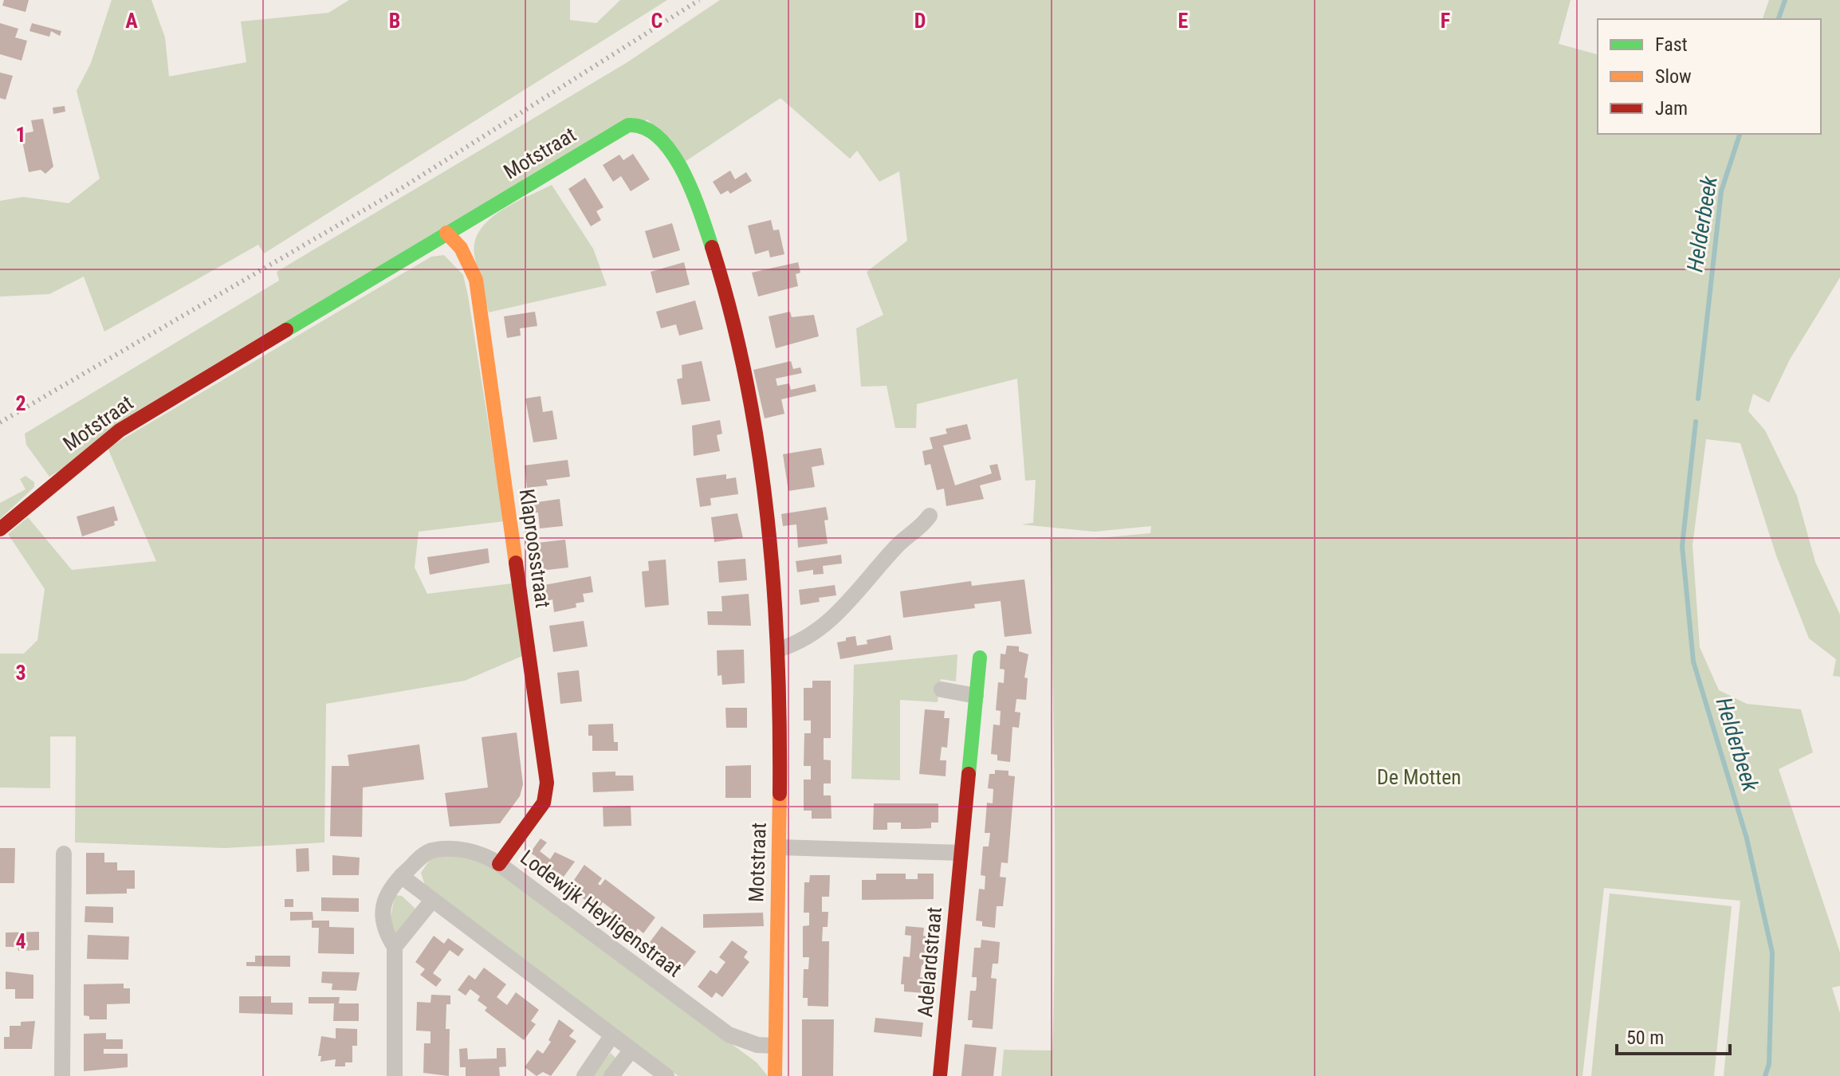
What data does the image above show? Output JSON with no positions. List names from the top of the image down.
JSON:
{
  "streets": {
    "street": [
      "Motstraat",
      "Klaproosstraat",
      "Lodewijk Heyligenstraat",
      "Adelardstraat"
    ]
  },
  "crossings": [
    ["Motstraat", "Klaproosstraat"],
    ["Motstraat", "Lodewijk Heyligenstraat"],
    ["Klaproosstraat", "Lodewijk Heyligenstraat"]
  ],
  "water": ["Helderbeek"],
  "parks": ["De Motten"],
  "legend": ["Fast", "Slow", "Jam"],
  "scale_bar": "50 m",
  "grid": {
    "columns": [
      "A",
      "B",
      "C",
      "D",
      "E",
      "F"
    ],
    "rows": [
      "1",
      "2",
      "3",
      "4"
    ]
  }
}
